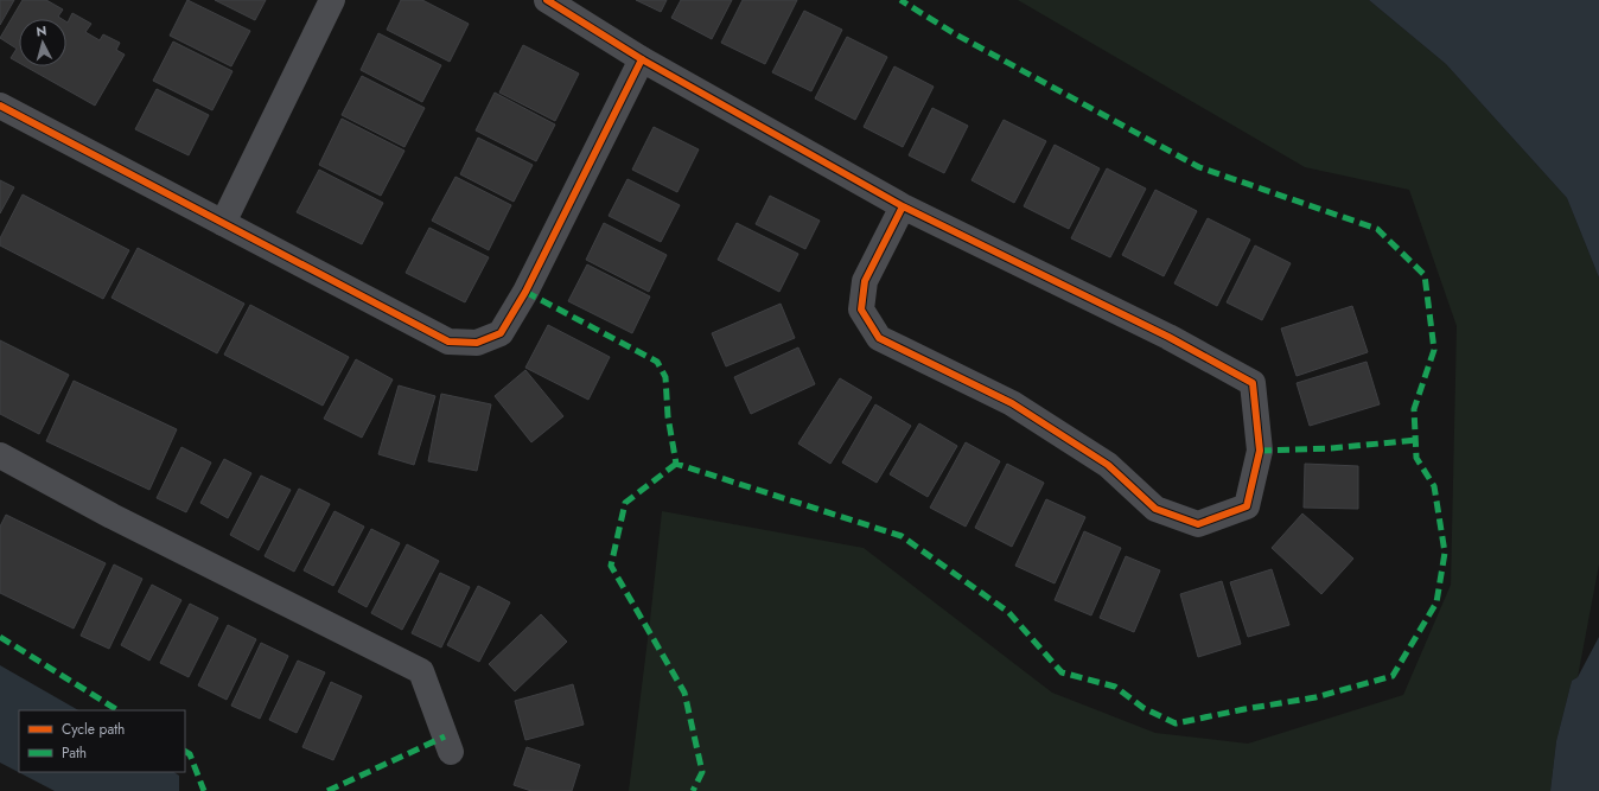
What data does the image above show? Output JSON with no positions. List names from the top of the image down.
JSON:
{
  "legend": ["Cycle path", "Path"],
  "north": "top"
}
